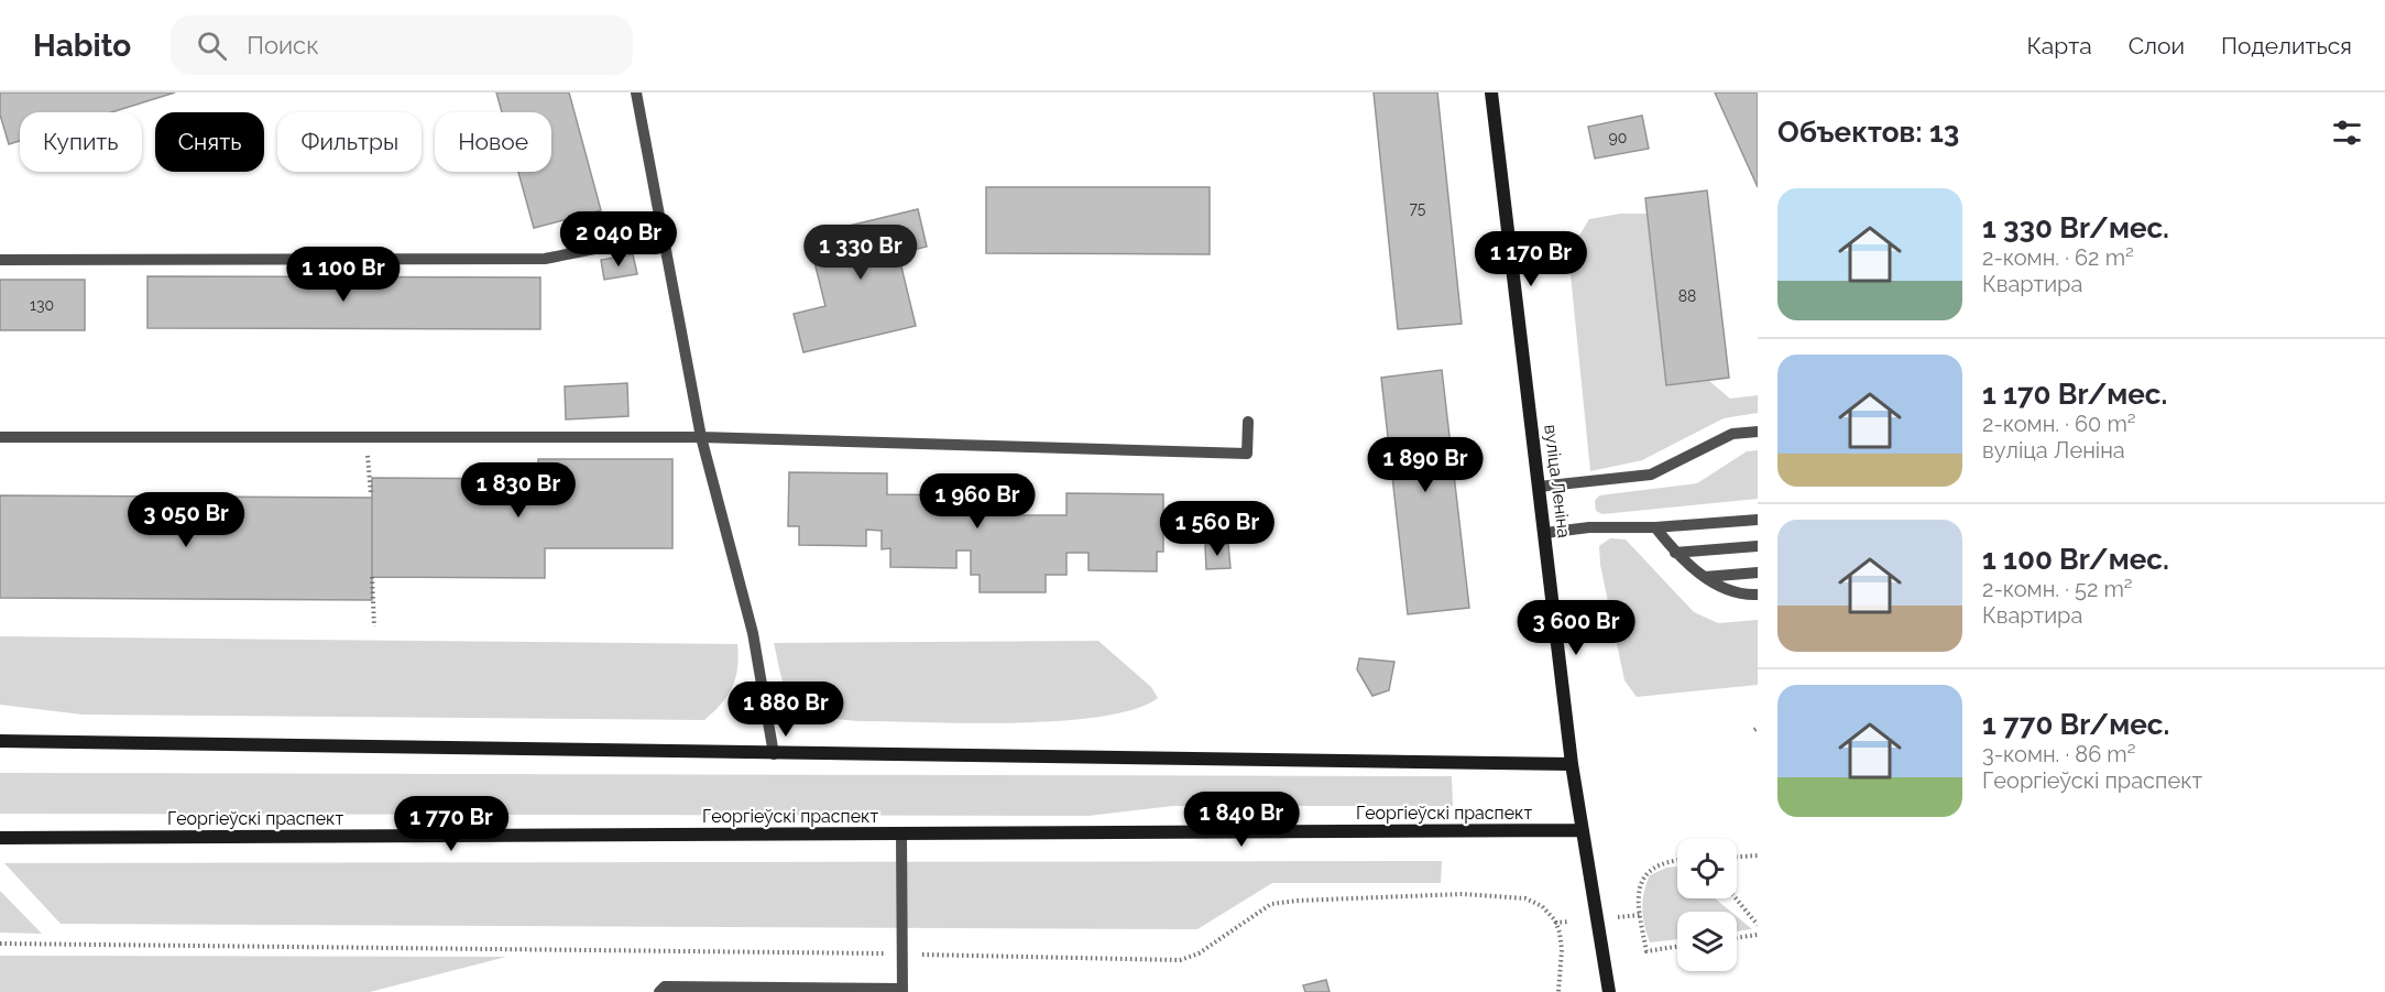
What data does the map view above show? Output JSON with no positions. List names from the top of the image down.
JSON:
{
  "streets": {
    "main road": ["вуліца Леніна", "Георгіеўскі праспект"]
  },
  "crossings": [
    ["вуліца Леніна", "Георгіеўскі праспект"]
  ],
  "house_numbers": [
    "90",
    "75",
    "88",
    "130"
  ],
  "page": {
    "header": "Habito",
    "search": "Поиск",
    "nav": ["Карта", "Слои", "Поделиться"],
    "heading": "Объектов: 13",
    "chip": [
      "Купить",
      "Снять",
      "Фильтры",
      "Новое"
    ],
    "list": [
      {
        "name": "1 330 Br/мес.",
        "note": "2-комн. · 62 m² · Квартира"
      },
      {
        "name": "1 170 Br/мес.",
        "note": "2-комн. · 60 m² · вуліца Леніна"
      },
      {
        "name": "1 100 Br/мес.",
        "note": "2-комн. · 52 m² · Квартира"
      },
      {
        "name": "1 770 Br/мес.",
        "note": "3-комн. · 86 m² · Георгіеўскі праспект"
      }
    ],
    "price": [
      "2 040 Br",
      "1 330 Br",
      "1 170 Br",
      "1 100 Br",
      "1 890 Br",
      "1 830 Br",
      "1 960 Br",
      "3 050 Br",
      "1 560 Br",
      "3 600 Br",
      "1 880 Br",
      "1 840 Br",
      "1 770 Br"
    ]
  }
}
